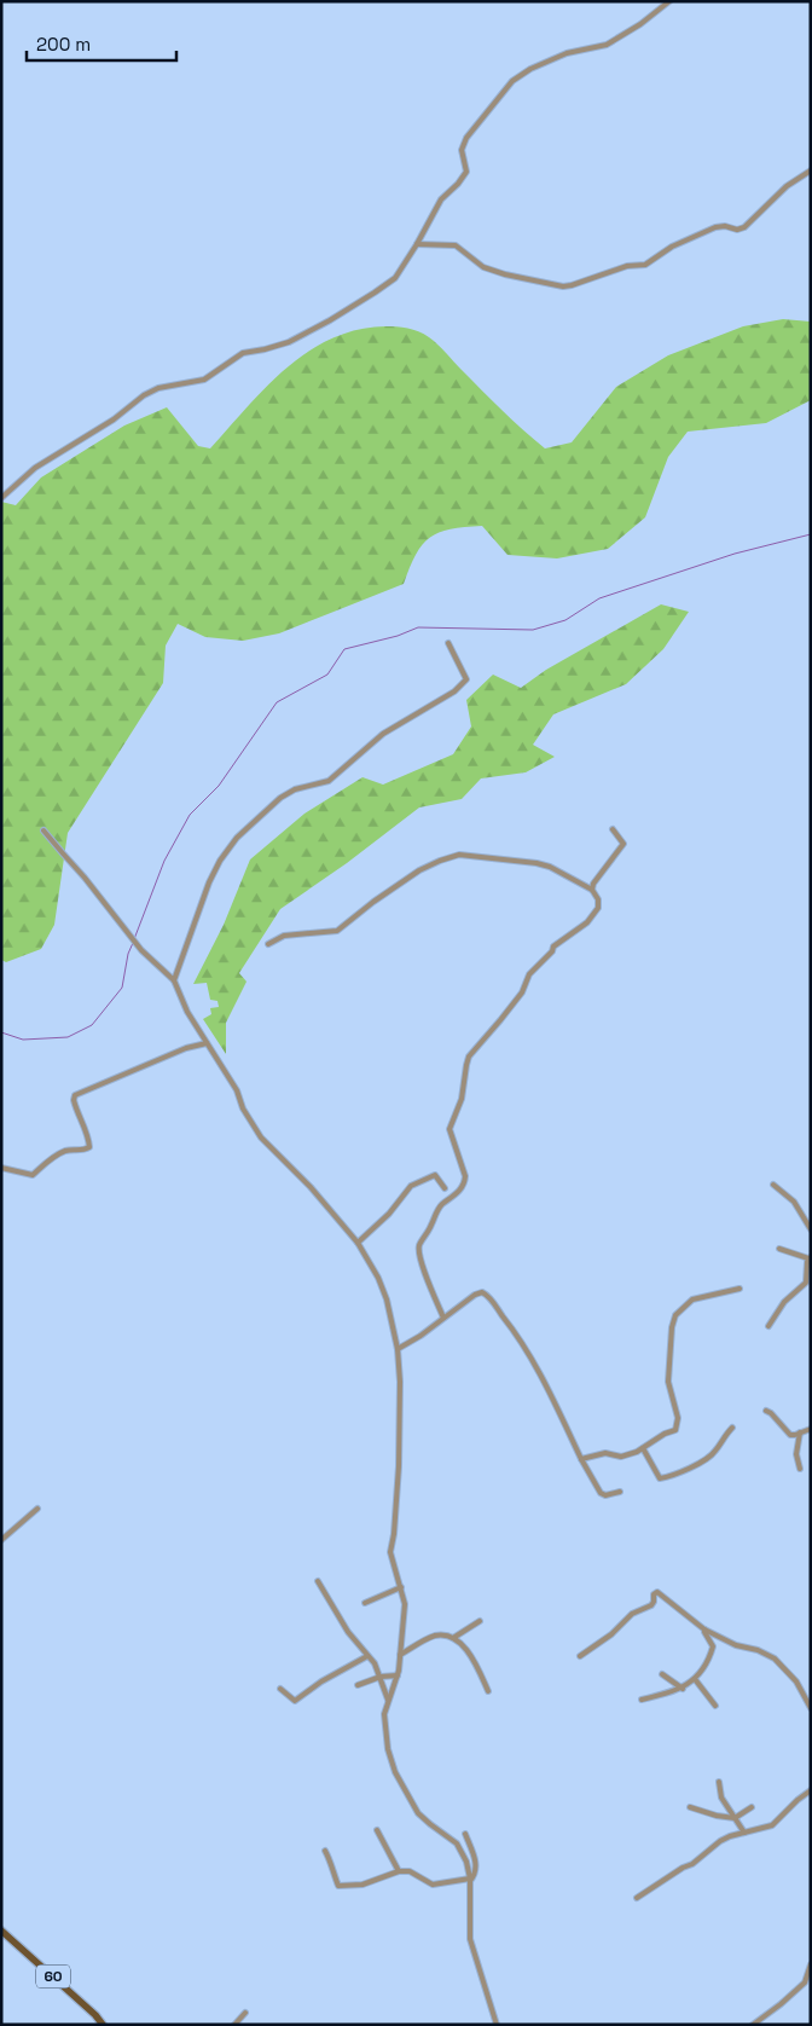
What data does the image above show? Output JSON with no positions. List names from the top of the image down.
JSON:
{
  "streets": {
    "main road": ["60"]
  },
  "scale_bar": "200 m"
}
